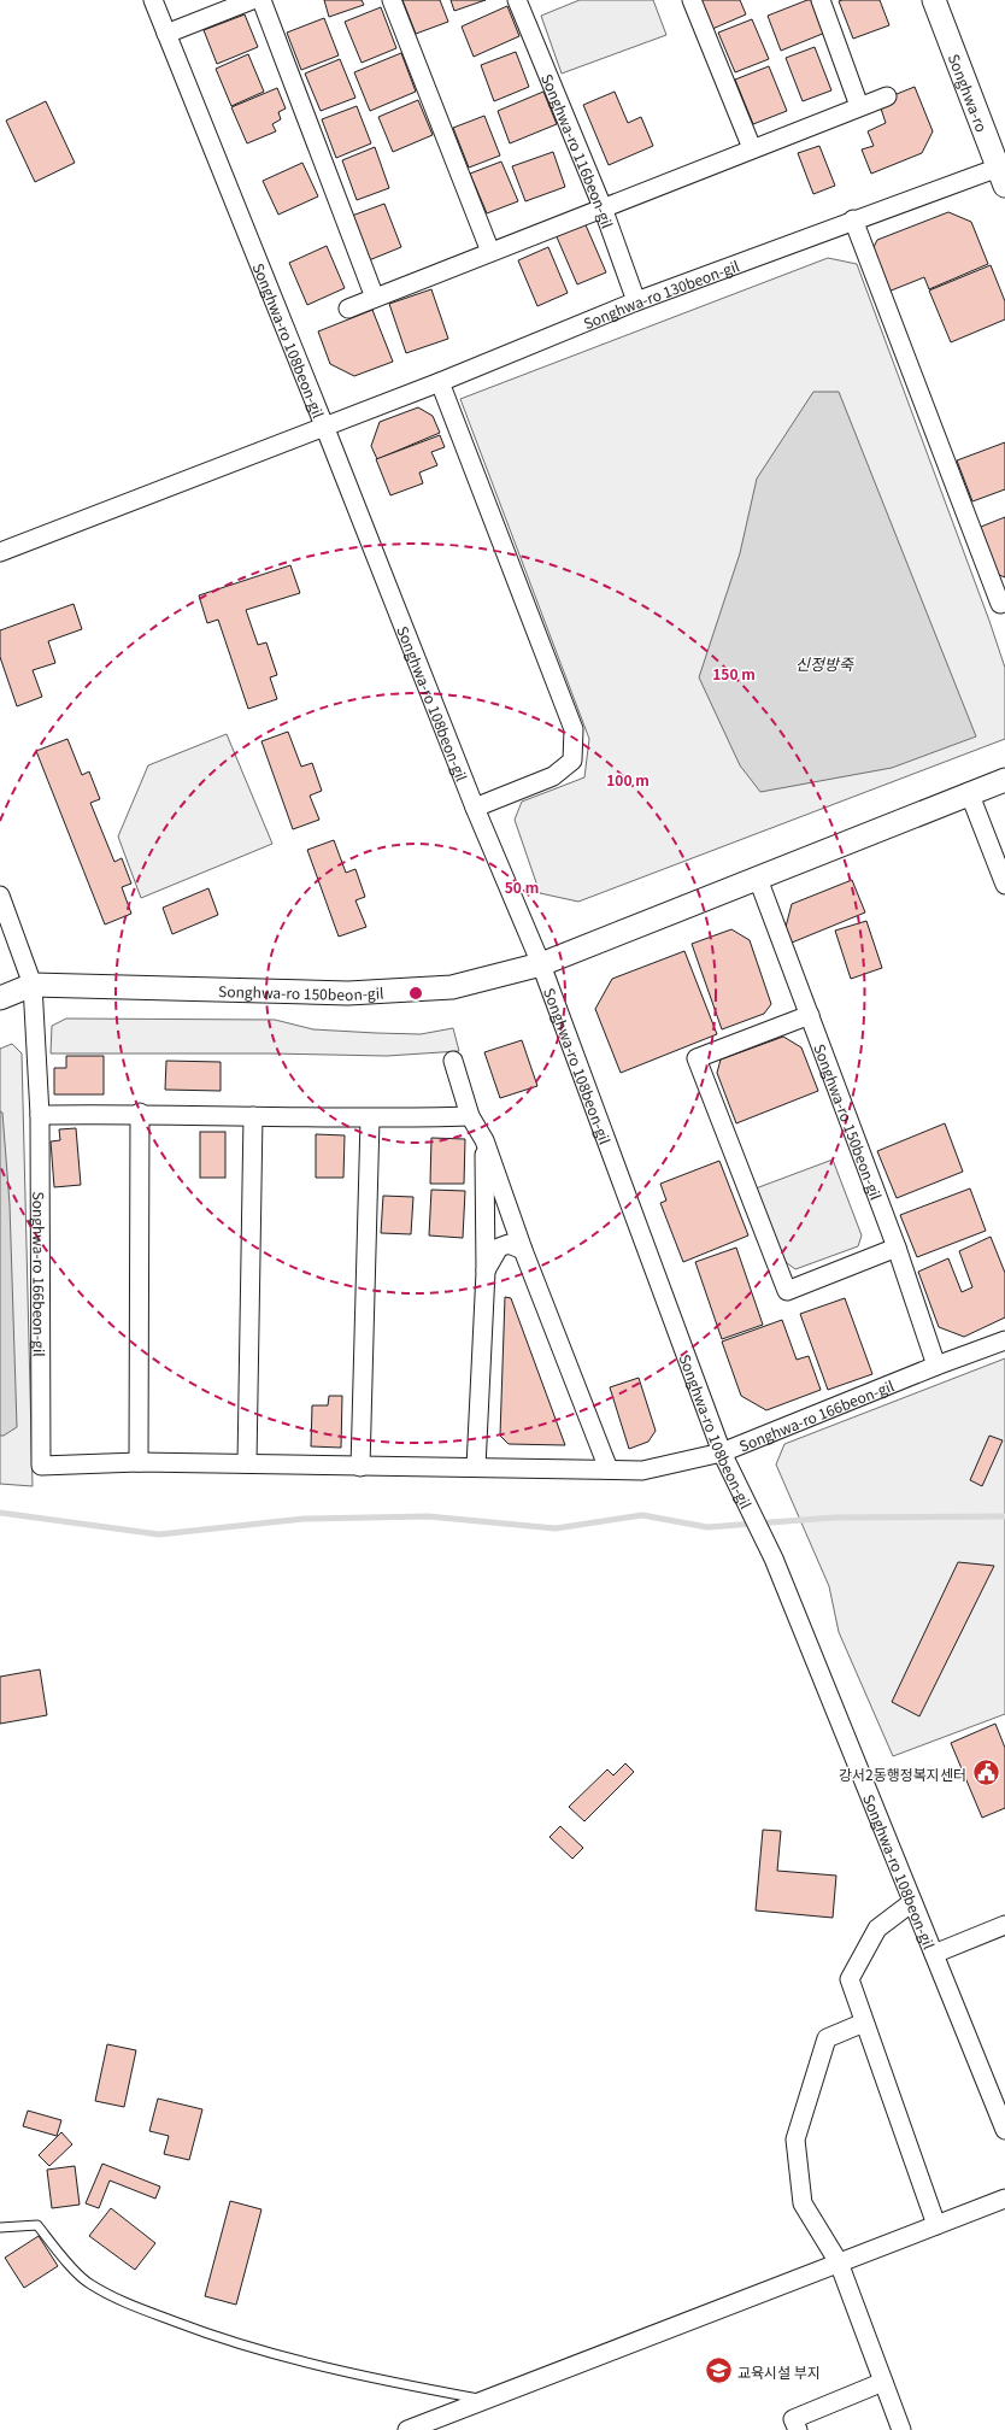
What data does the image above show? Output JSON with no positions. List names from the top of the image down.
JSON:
{
  "streets": {
    "street": [
      "Songhwa-ro",
      "Songhwa-ro 116beon-gil",
      "Songhwa-ro 130beon-gil",
      "Songhwa-ro 108beon-gil",
      "Songhwa-ro 150beon-gil",
      "Songhwa-ro 166beon-gil"
    ]
  },
  "crossings": [
    ["Songhwa-ro", "Songhwa-ro 130beon-gil"],
    ["Songhwa-ro 116beon-gil", "Songhwa-ro 130beon-gil"],
    ["Songhwa-ro 130beon-gil", "Songhwa-ro 108beon-gil"],
    ["Songhwa-ro 108beon-gil", "Songhwa-ro 150beon-gil"],
    ["Songhwa-ro 108beon-gil", "Songhwa-ro 166beon-gil"],
    ["Songhwa-ro 150beon-gil", "Songhwa-ro 166beon-gil"]
  ],
  "water": ["신정방죽"],
  "places": {
    "public building": ["강서2동행정복지센터"],
    "school or university": ["교육시설 부지"]
  },
  "rings": ["150 m", "100 m", "50 m"]
}
